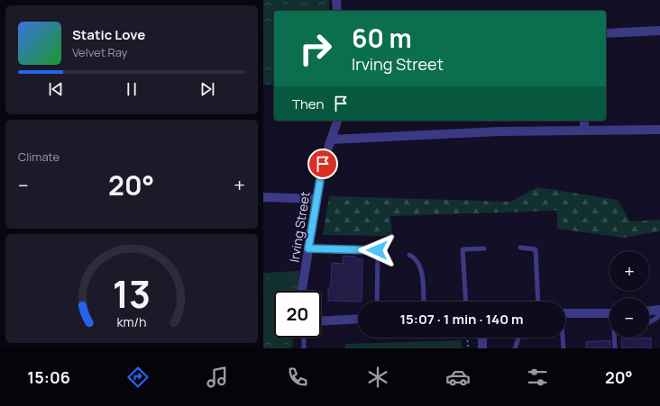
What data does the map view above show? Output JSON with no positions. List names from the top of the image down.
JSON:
{
  "streets": {
    "street": ["Irving Street"]
  },
  "page": {
    "turn": ["60 m", "Irving Street"],
    "song": ["Static Love", "Velvet Ray"],
    "then": "Then",
    "tile": "Climate",
    "heat": ["−", "20°", "+"],
    "map_buttons": ["+", "−"],
    "limit": "20",
    "trip": "15:07 · 1 min · 140 m",
    "tabs": ["15:06", "20°"],
    "gauge": ["13", "km/h"]
  }
}
